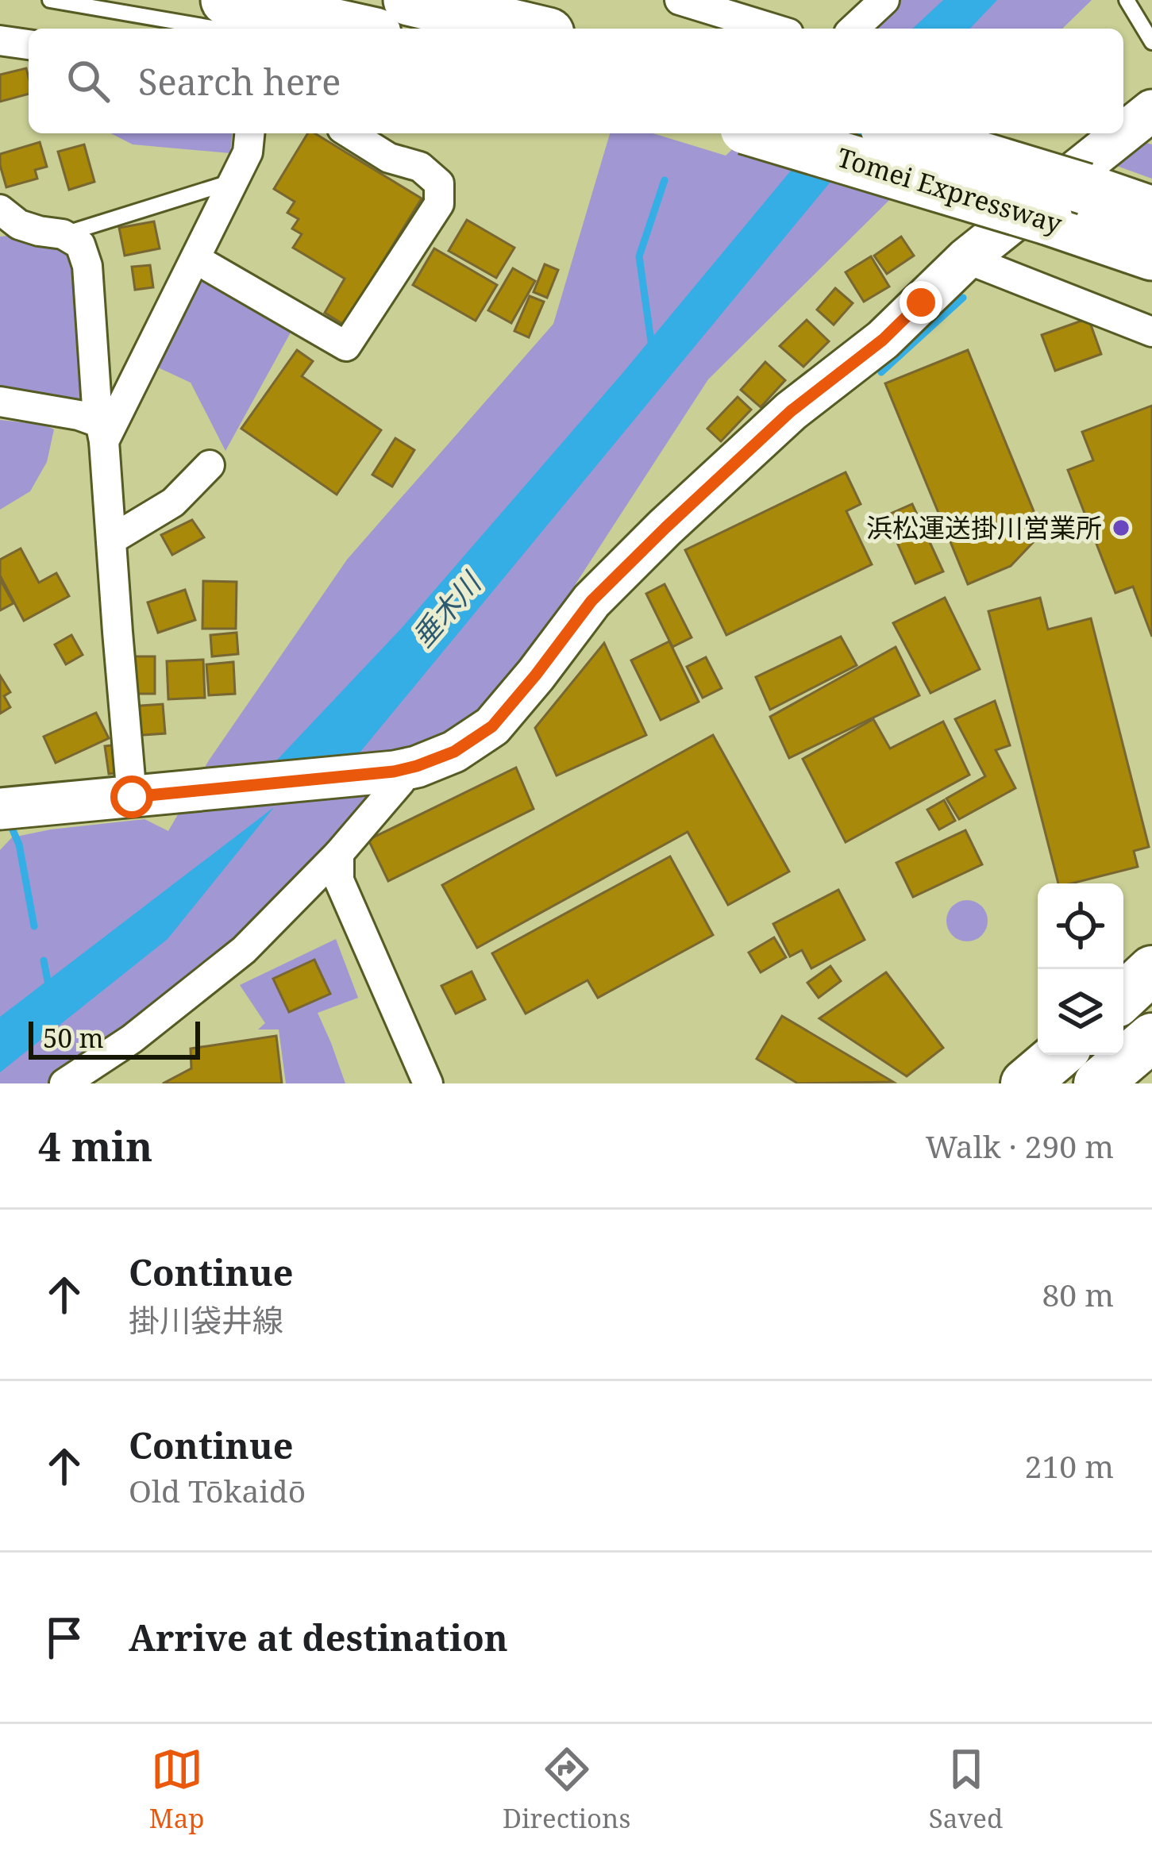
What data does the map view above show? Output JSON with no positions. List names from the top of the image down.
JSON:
{
  "streets": {
    "highway": ["Tomei Expressway"]
  },
  "water": ["垂木川"],
  "places": ["浜松運送掛川営業所"],
  "scale_bar": "50 m",
  "page": {
    "search": "Search here",
    "scale": "50 m",
    "heading": ["4 min", "Walk · 290 m"],
    "list": [
      ["Continue", "掛川袋井線", "80 m"],
      ["Continue", "Old Tōkaidō", "210 m"],
      "Arrive at destination"
    ],
    "nav": ["Map", "Directions", "Saved"]
  }
}
